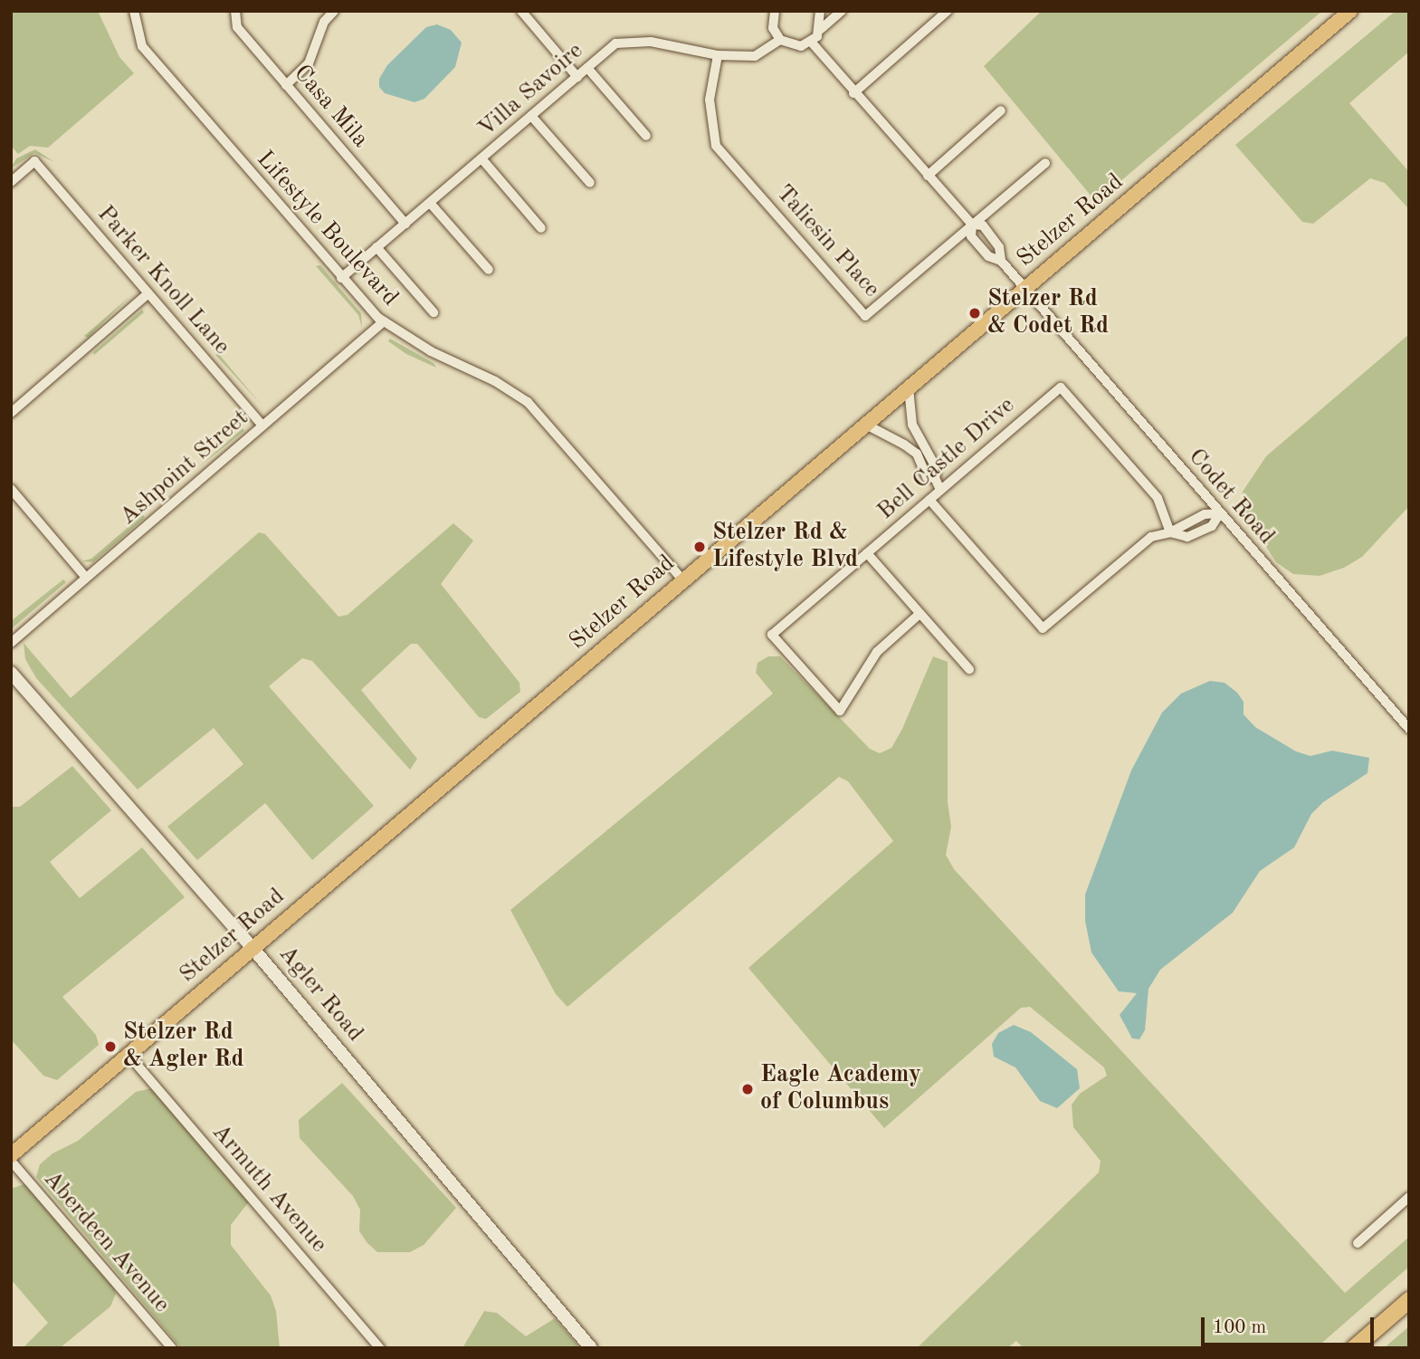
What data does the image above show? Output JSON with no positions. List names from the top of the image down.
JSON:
{
  "streets": {
    "main road": ["Stelzer Road", "Agler Road"],
    "street": [
      "Villa Savoire",
      "Casa Mila",
      "Lifestyle Boulevard",
      "Taliesin Place",
      "Parker Knoll Lane",
      "Bell Castle Drive",
      "Ashpoint Street",
      "Codet Road",
      "Armuth Avenue",
      "Aberdeen Avenue"
    ]
  },
  "crossings": [
    ["Villa Savoire", "Casa Mila"],
    ["Villa Savoire", "Lifestyle Boulevard"],
    ["Villa Savoire", "Taliesin Place"],
    ["Stelzer Road", "Lifestyle Boulevard"],
    ["Stelzer Road", "Codet Road"],
    ["Stelzer Road", "Agler Road"],
    ["Stelzer Road", "Armuth Avenue"],
    ["Lifestyle Boulevard", "Ashpoint Street"],
    ["Parker Knoll Lane", "Ashpoint Street"]
  ],
  "places": [
    "Stelzer Rd & Codet Rd",
    "Stelzer Rd & Lifestyle Blvd",
    "Stelzer Rd & Agler Rd",
    "Eagle Academy of Columbus"
  ],
  "scale_bar": "100 m"
}
